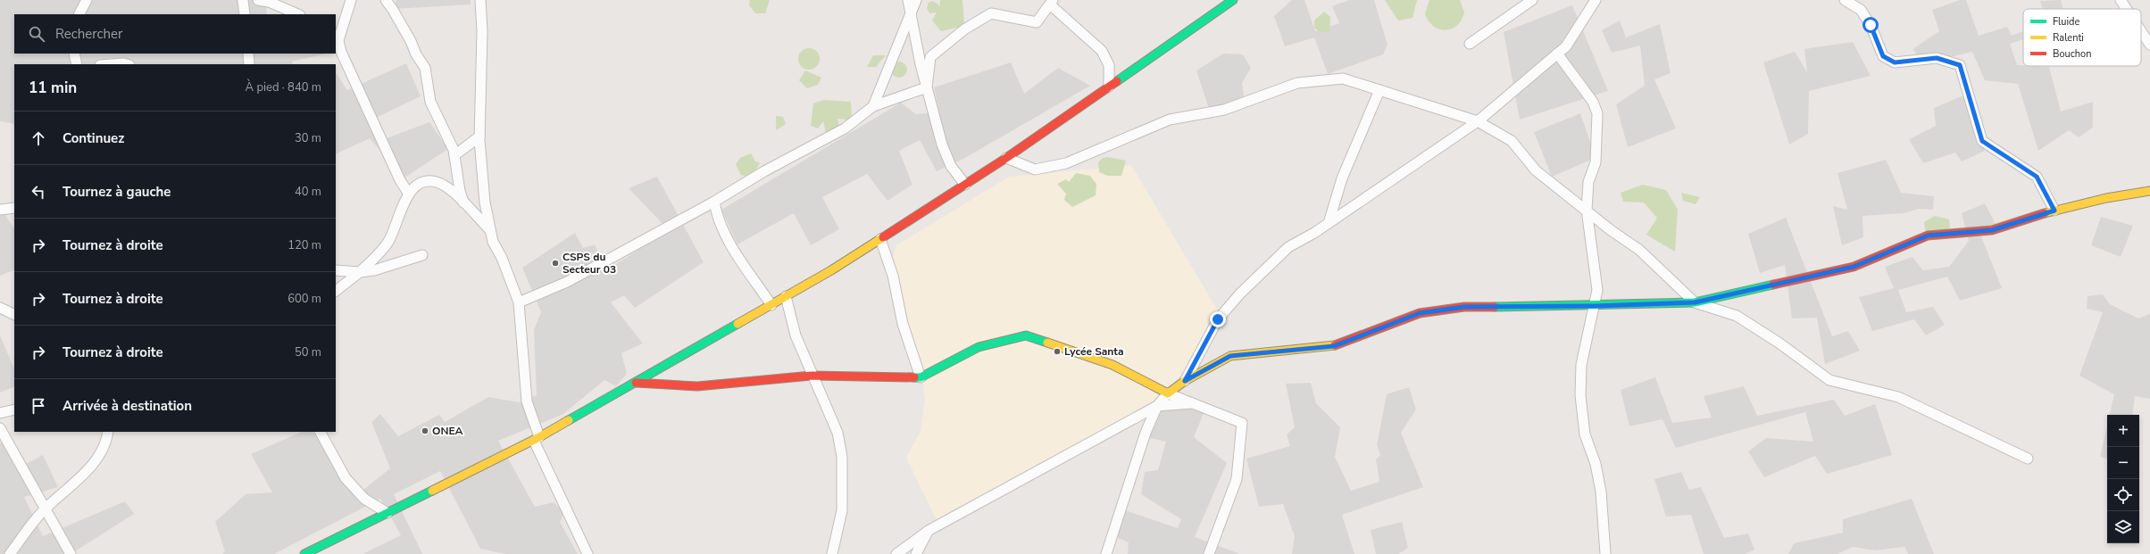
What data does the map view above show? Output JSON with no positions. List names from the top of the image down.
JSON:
{
  "places": ["CSPS du Secteur 03", "Lycée Santa", "ONEA"],
  "legend": ["Fluide", "Ralenti", "Bouchon"],
  "page": {
    "search": "Rechercher",
    "heading": ["11 min", "À pied · 840 m"],
    "list": [
      ["Continuez", "30 m"],
      ["Tournez à gauche", "40 m"],
      ["Tournez à droite", "120 m"],
      ["Tournez à droite", "600 m"],
      ["Tournez à droite", "50 m"],
      "Arrivée à destination"
    ],
    "map_buttons": ["+", "−"]
  }
}
